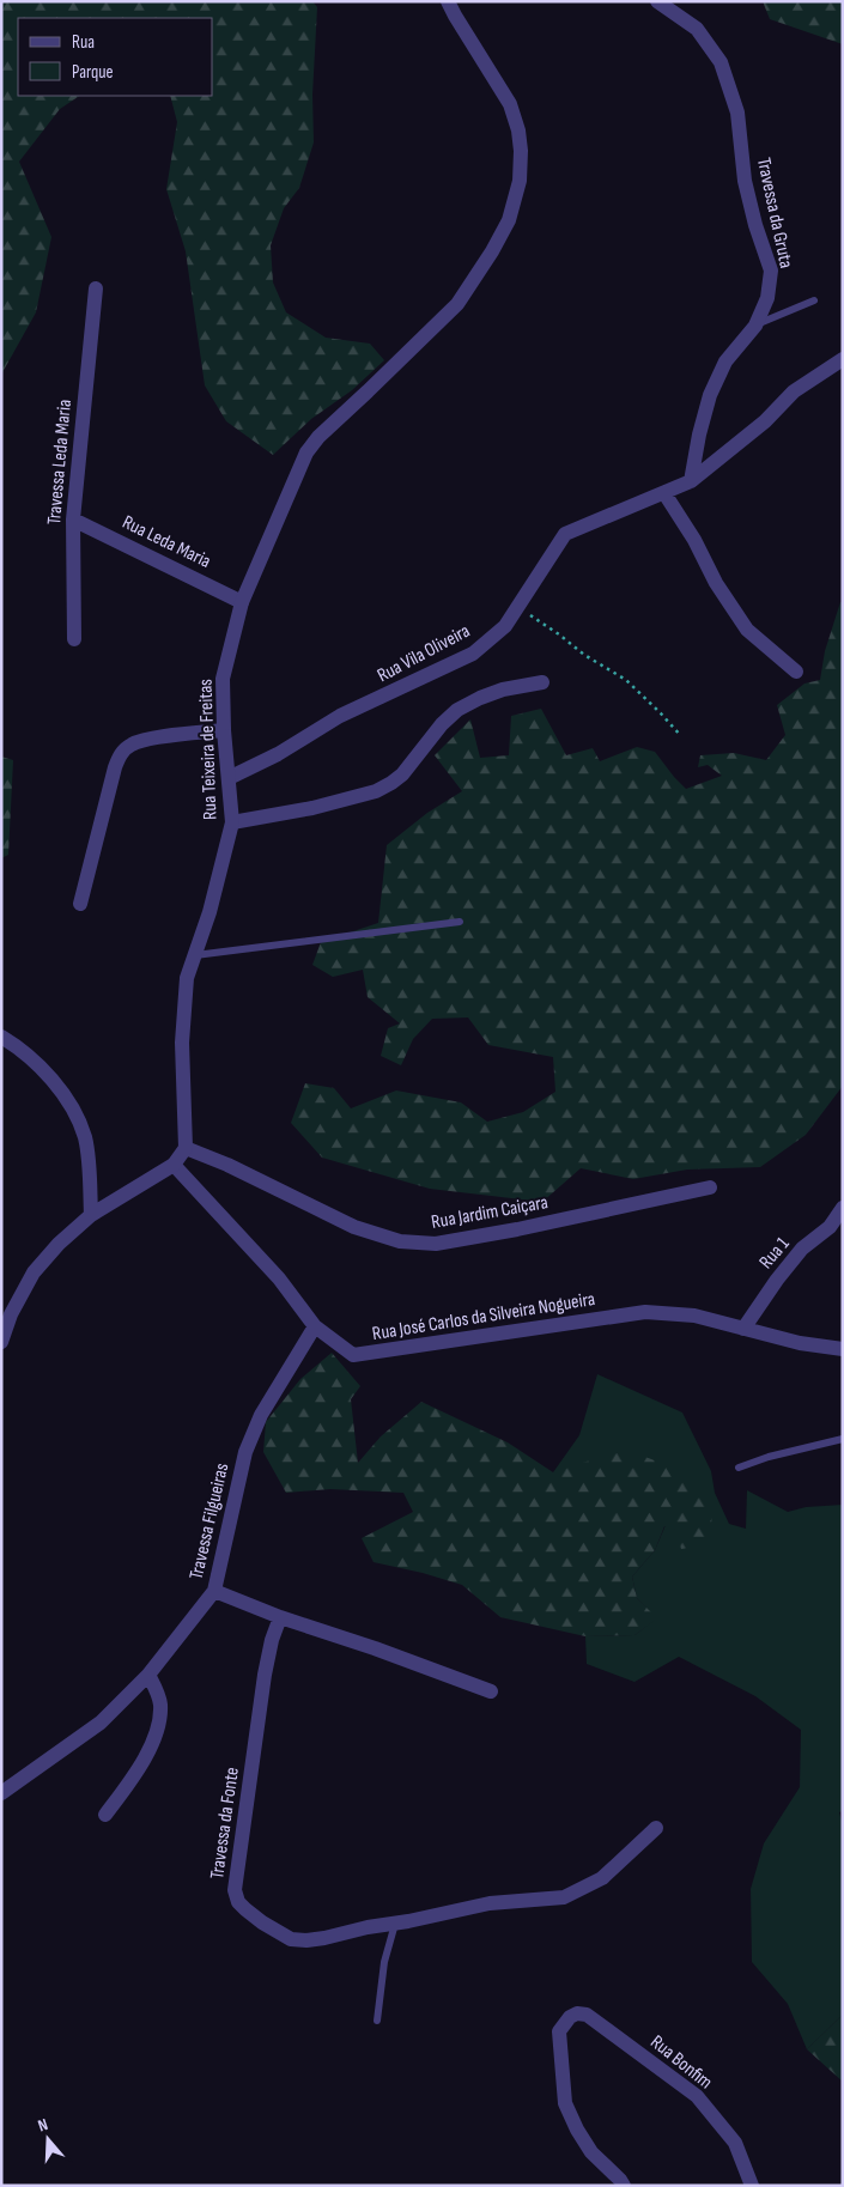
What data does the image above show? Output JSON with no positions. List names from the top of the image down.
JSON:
{
  "streets": {
    "street": [
      "Travessa da Gruta",
      "Travessa Leda Maria",
      "Rua Leda Maria",
      "Rua Vila Oliveira",
      "Rua Teixeira de Freitas",
      "Rua Jardim Caiçara",
      "Rua 1",
      "Rua José Carlos da Silveira Nogueira",
      "Travessa Filgueiras",
      "Travessa da Fonte",
      "Rua Bonfim"
    ]
  },
  "crossings": [
    ["Travessa da Gruta", "Rua Vila Oliveira"],
    ["Travessa Leda Maria", "Rua Leda Maria"],
    ["Rua Leda Maria", "Rua Teixeira de Freitas"],
    ["Rua Vila Oliveira", "Rua Teixeira de Freitas"],
    ["Rua Teixeira de Freitas", "Rua Jardim Caiçara"],
    ["Rua 1", "Rua José Carlos da Silveira Nogueira"],
    ["Rua José Carlos da Silveira Nogueira", "Travessa Filgueiras"]
  ],
  "legend": ["Rua", "Parque"],
  "north": "top"
}
